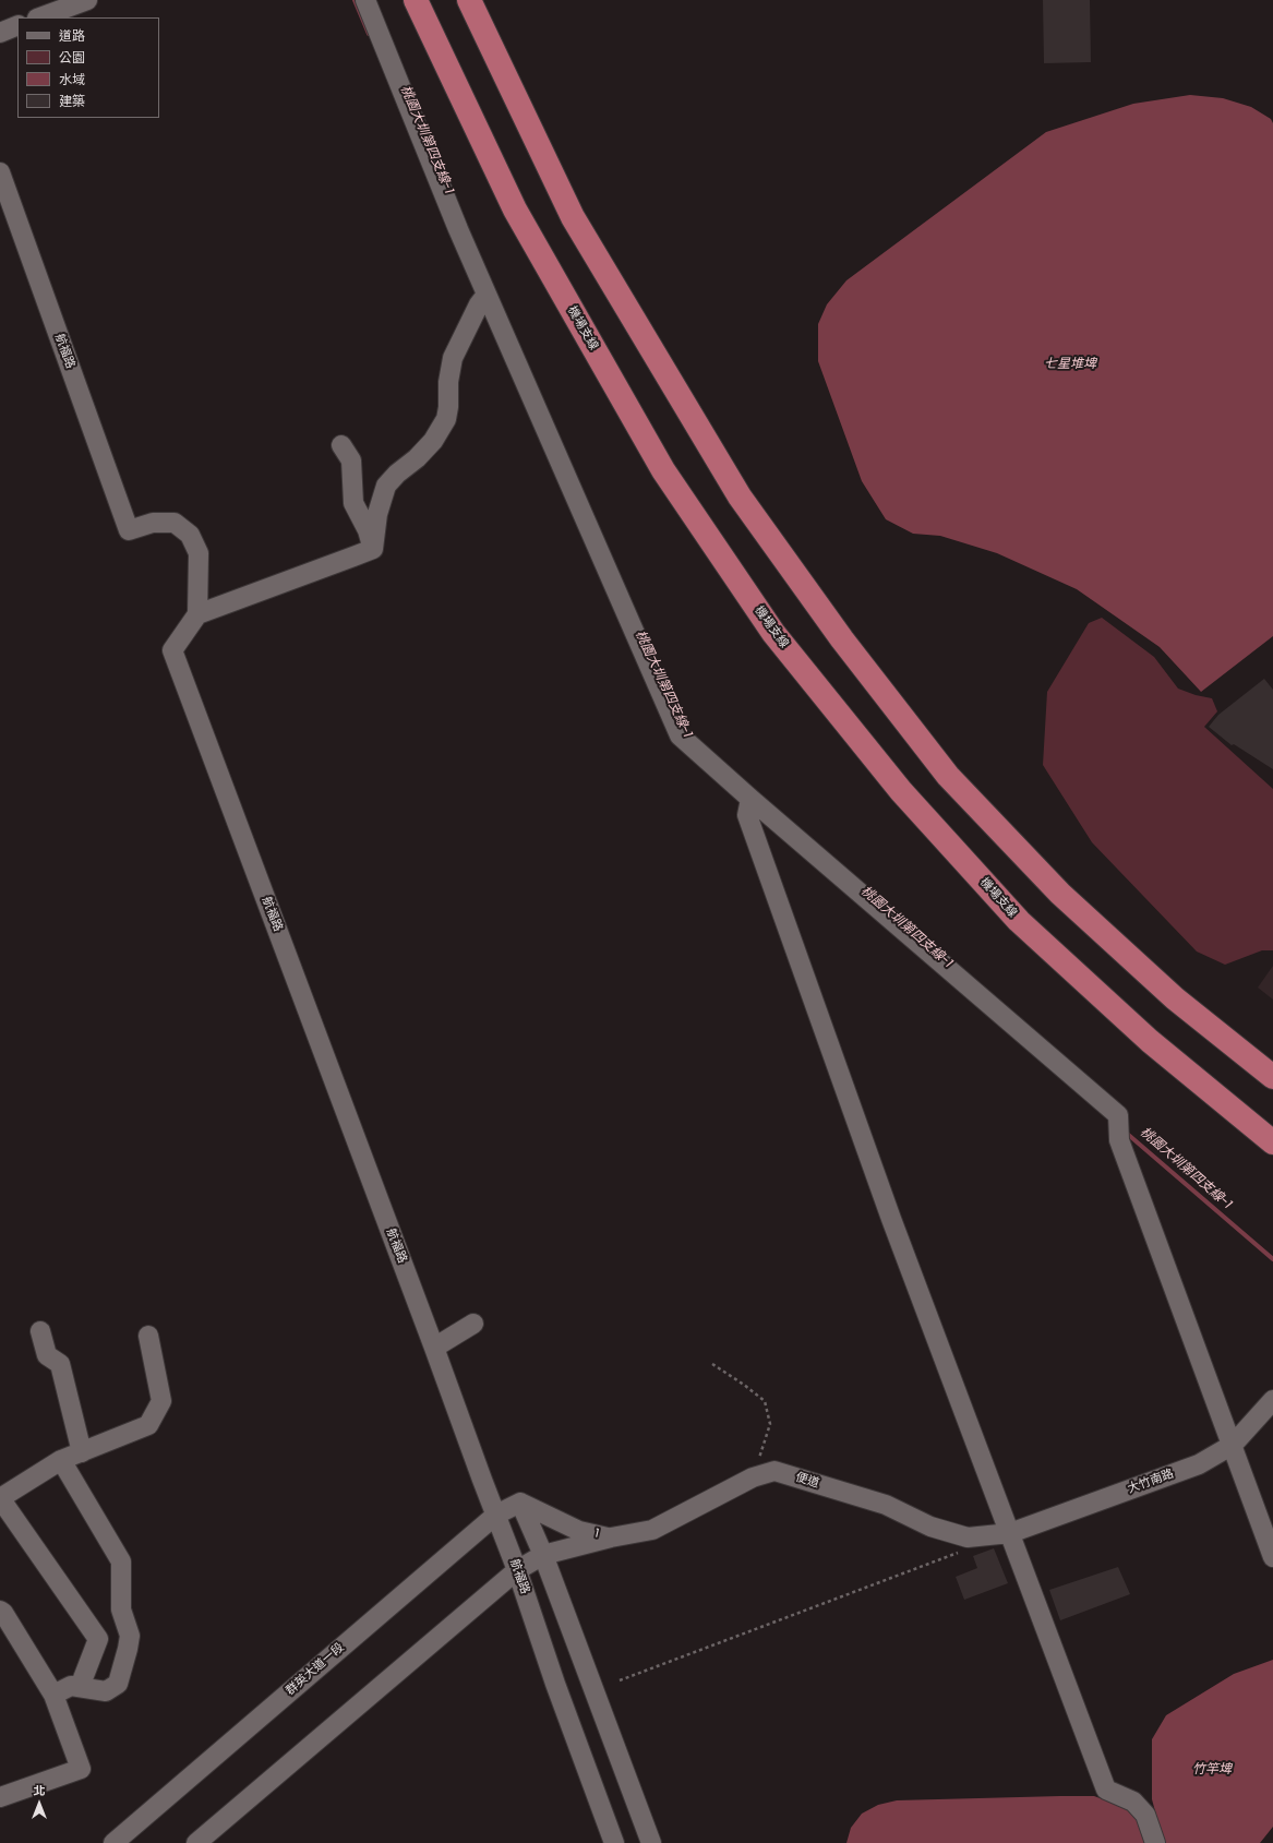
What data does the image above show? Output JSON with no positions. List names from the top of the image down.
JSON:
{
  "streets": {
    "highway": ["機場支線"],
    "street": [
      "航福路",
      "便道",
      "大竹南路",
      "1",
      "群英大道一段"
    ]
  },
  "crossings": [
    ["航福路", "群英大道一段"],
    ["便道", "大竹南路"],
    ["便道", "1"],
    ["1", "群英大道一段"]
  ],
  "water": ["桃園大圳第四支線-1", "七星堆埤", "竹竿埤"],
  "legend": [
    "道路",
    "公園",
    "水域",
    "建築"
  ],
  "north": "top"
}
